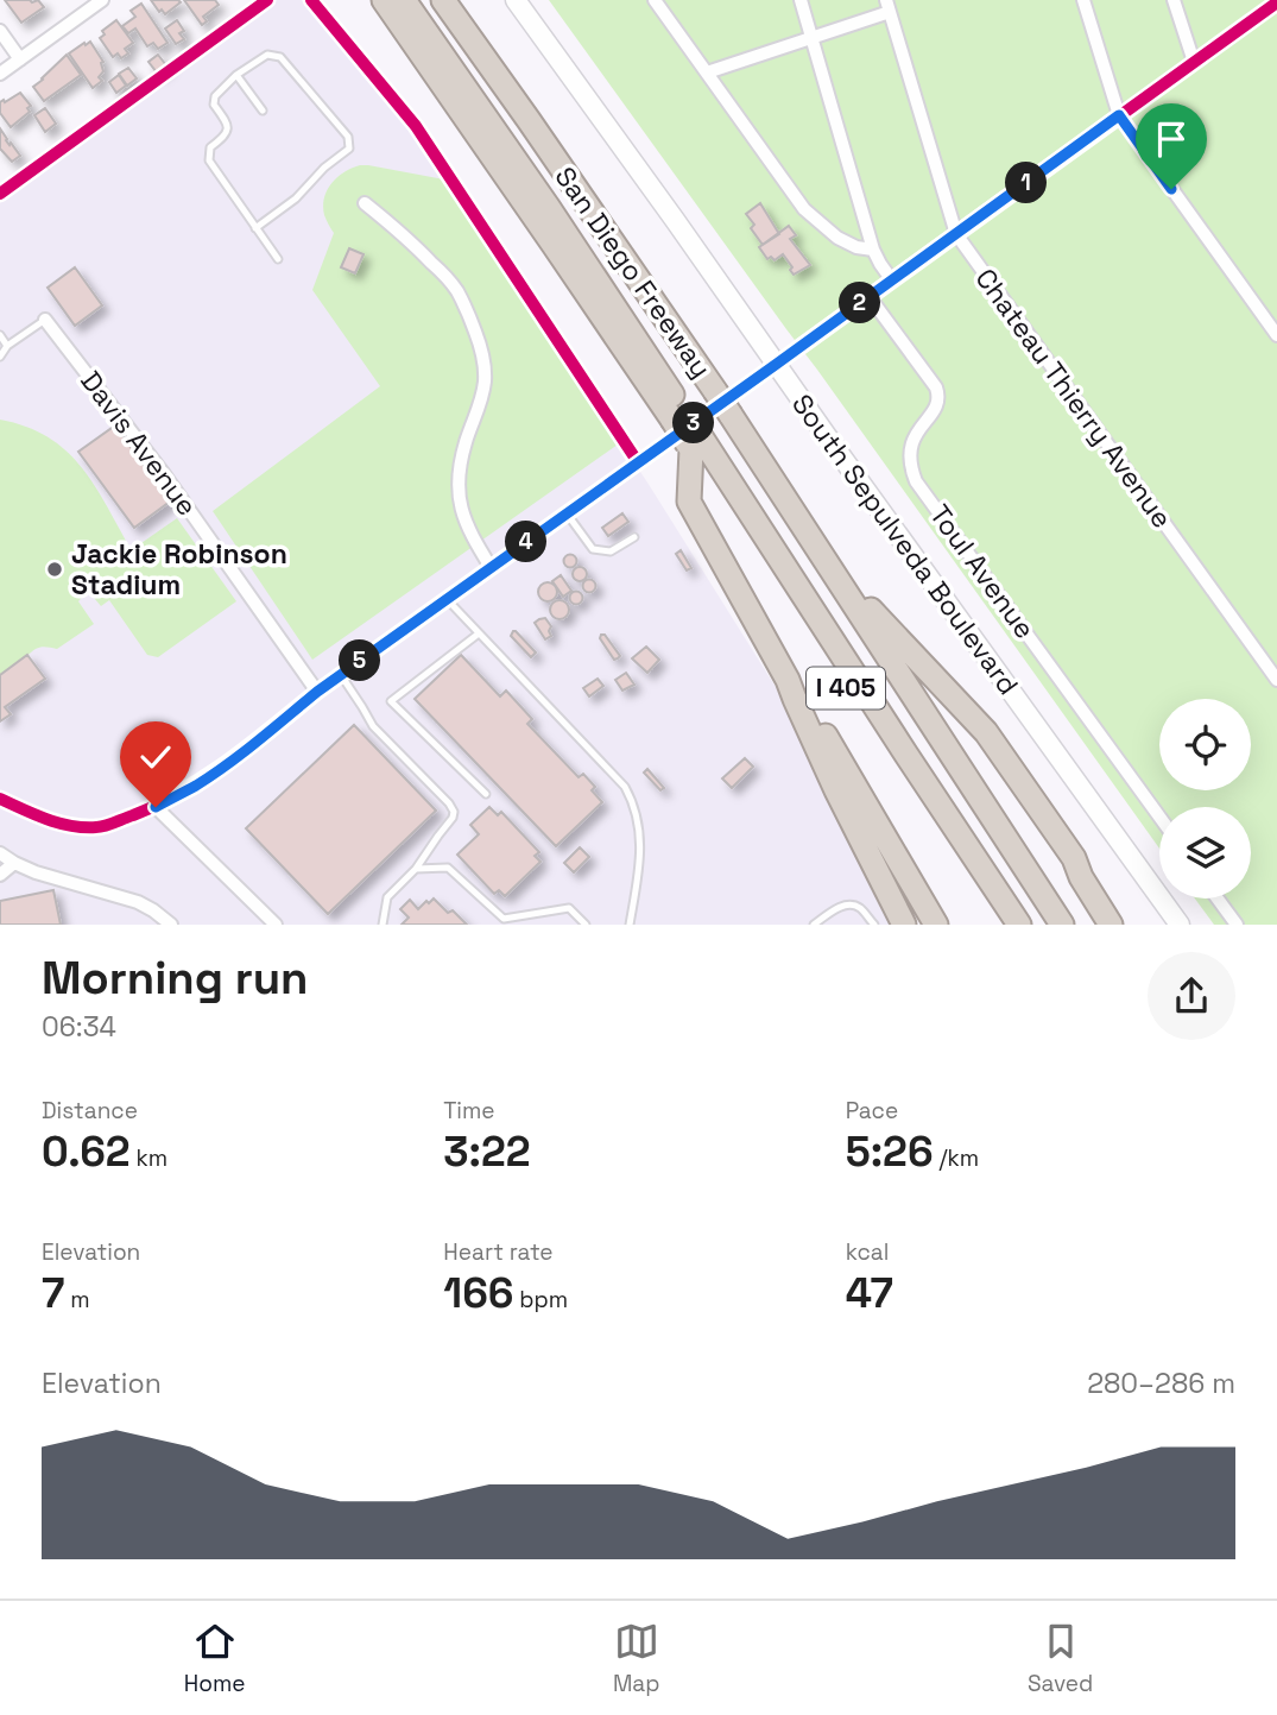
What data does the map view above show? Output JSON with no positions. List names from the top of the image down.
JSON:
{
  "streets": {
    "highway": ["San Diego Freeway", "I 405"],
    "main road": ["South Sepulveda Boulevard"],
    "street": ["Chateau Thierry Avenue", "Davis Avenue", "Toul Avenue"]
  },
  "places": ["Jackie Robinson Stadium"],
  "page": {
    "pins": [
      "1",
      "2",
      "3",
      "4",
      "5"
    ],
    "heading": ["Morning run", "06:34"],
    "stats": [
      ["Distance", "0.62 km"],
      ["Time", "3:22"],
      ["Pace", "5:26 /km"],
      ["Elevation", "7 m"],
      ["Heart rate", "166 bpm"],
      ["kcal", "47"]
    ],
    "chart": ["Elevation", "280–286 m"],
    "tabs": ["Home", "Map", "Saved"]
  }
}
